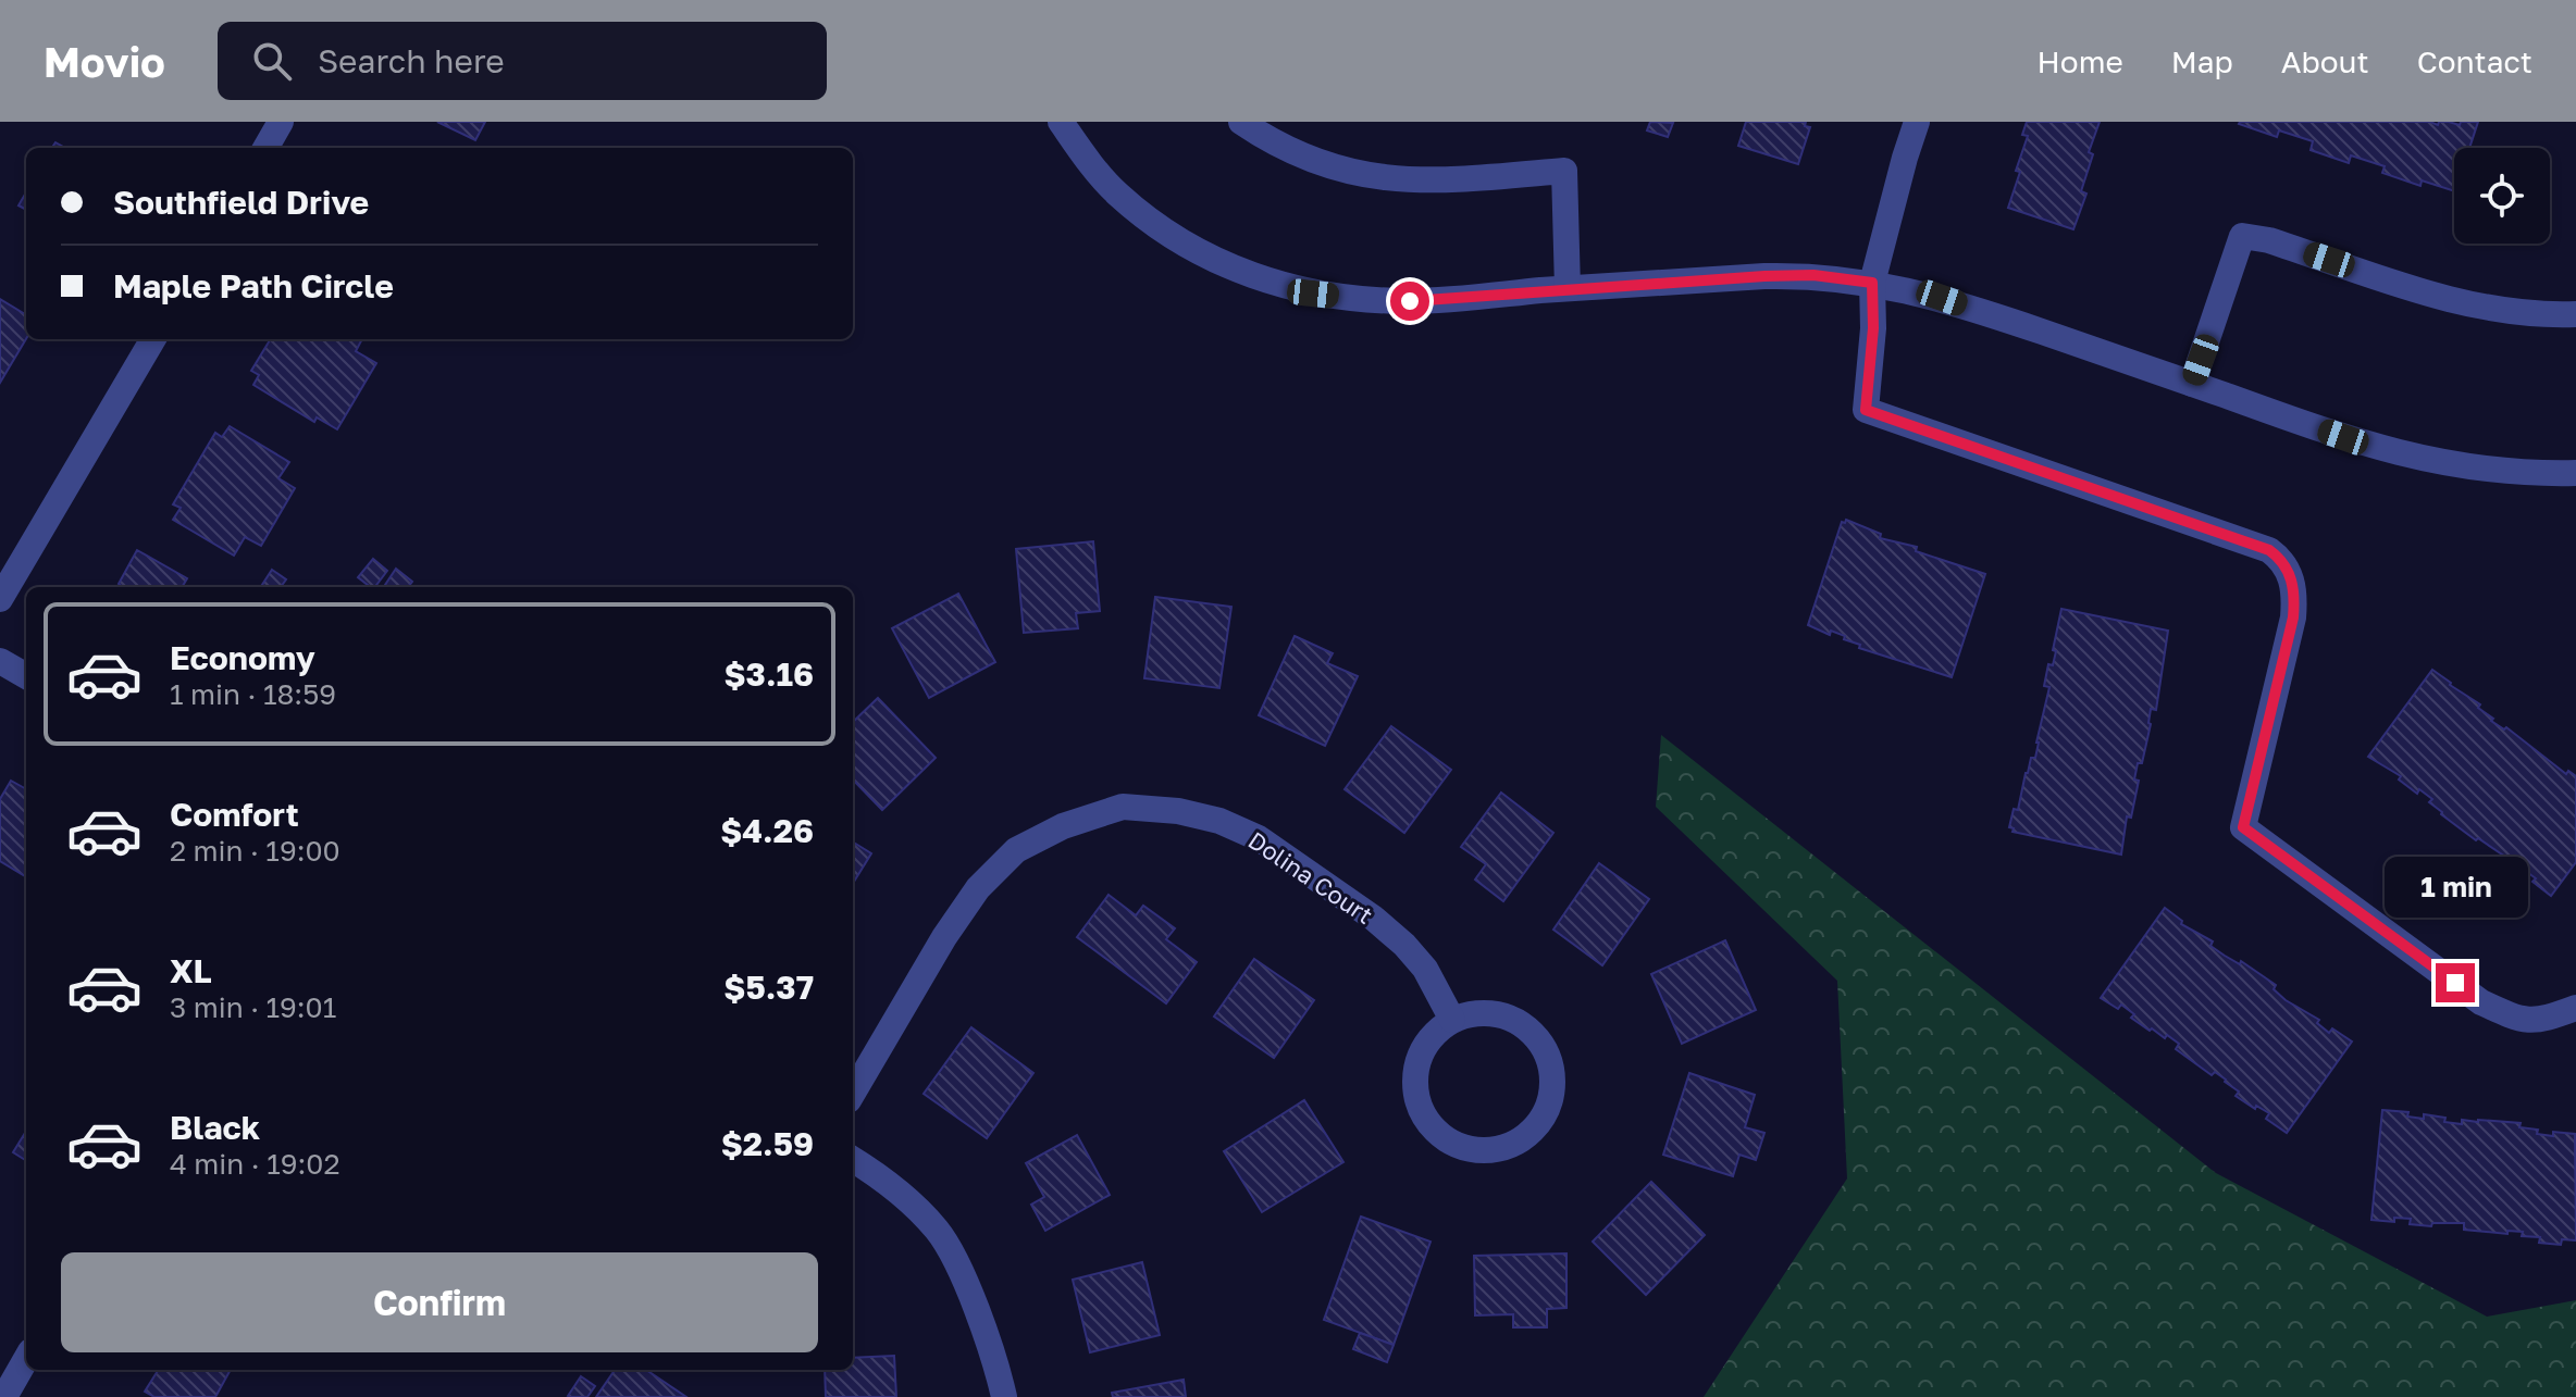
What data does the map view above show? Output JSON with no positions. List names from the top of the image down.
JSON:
{
  "streets": {
    "street": ["Dolina Court"]
  },
  "page": {
    "header": "Movio",
    "search": "Search here",
    "nav": [
      "Home",
      "Map",
      "About",
      "Contact"
    ],
    "banner": ["Southfield Drive", "Maple Path Circle"],
    "list": [
      {
        "name": "Economy",
        "note": "1 min · 18:59",
        "value": "$3.16"
      },
      {
        "name": "Comfort",
        "note": "2 min · 19:00",
        "value": "$4.26"
      },
      {
        "name": "XL",
        "note": "3 min · 19:01",
        "value": "$5.37"
      },
      {
        "name": "Black",
        "note": "4 min · 19:02",
        "value": "$2.59"
      }
    ],
    "bubble": "1 min",
    "buttons": "Confirm"
  }
}
